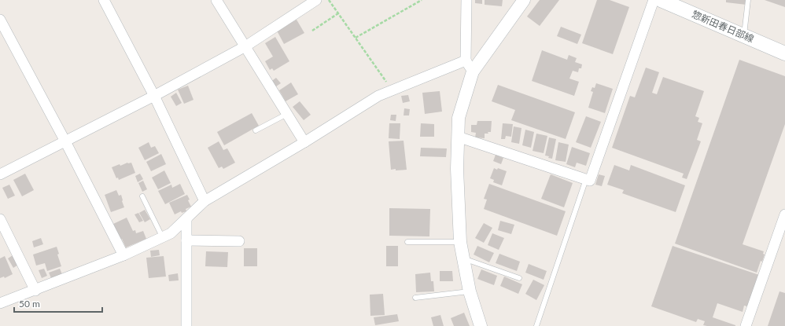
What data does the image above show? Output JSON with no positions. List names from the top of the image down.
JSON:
{
  "streets": {
    "main road": ["惣新田春日部線"]
  },
  "scale_bar": "50 m"
}
